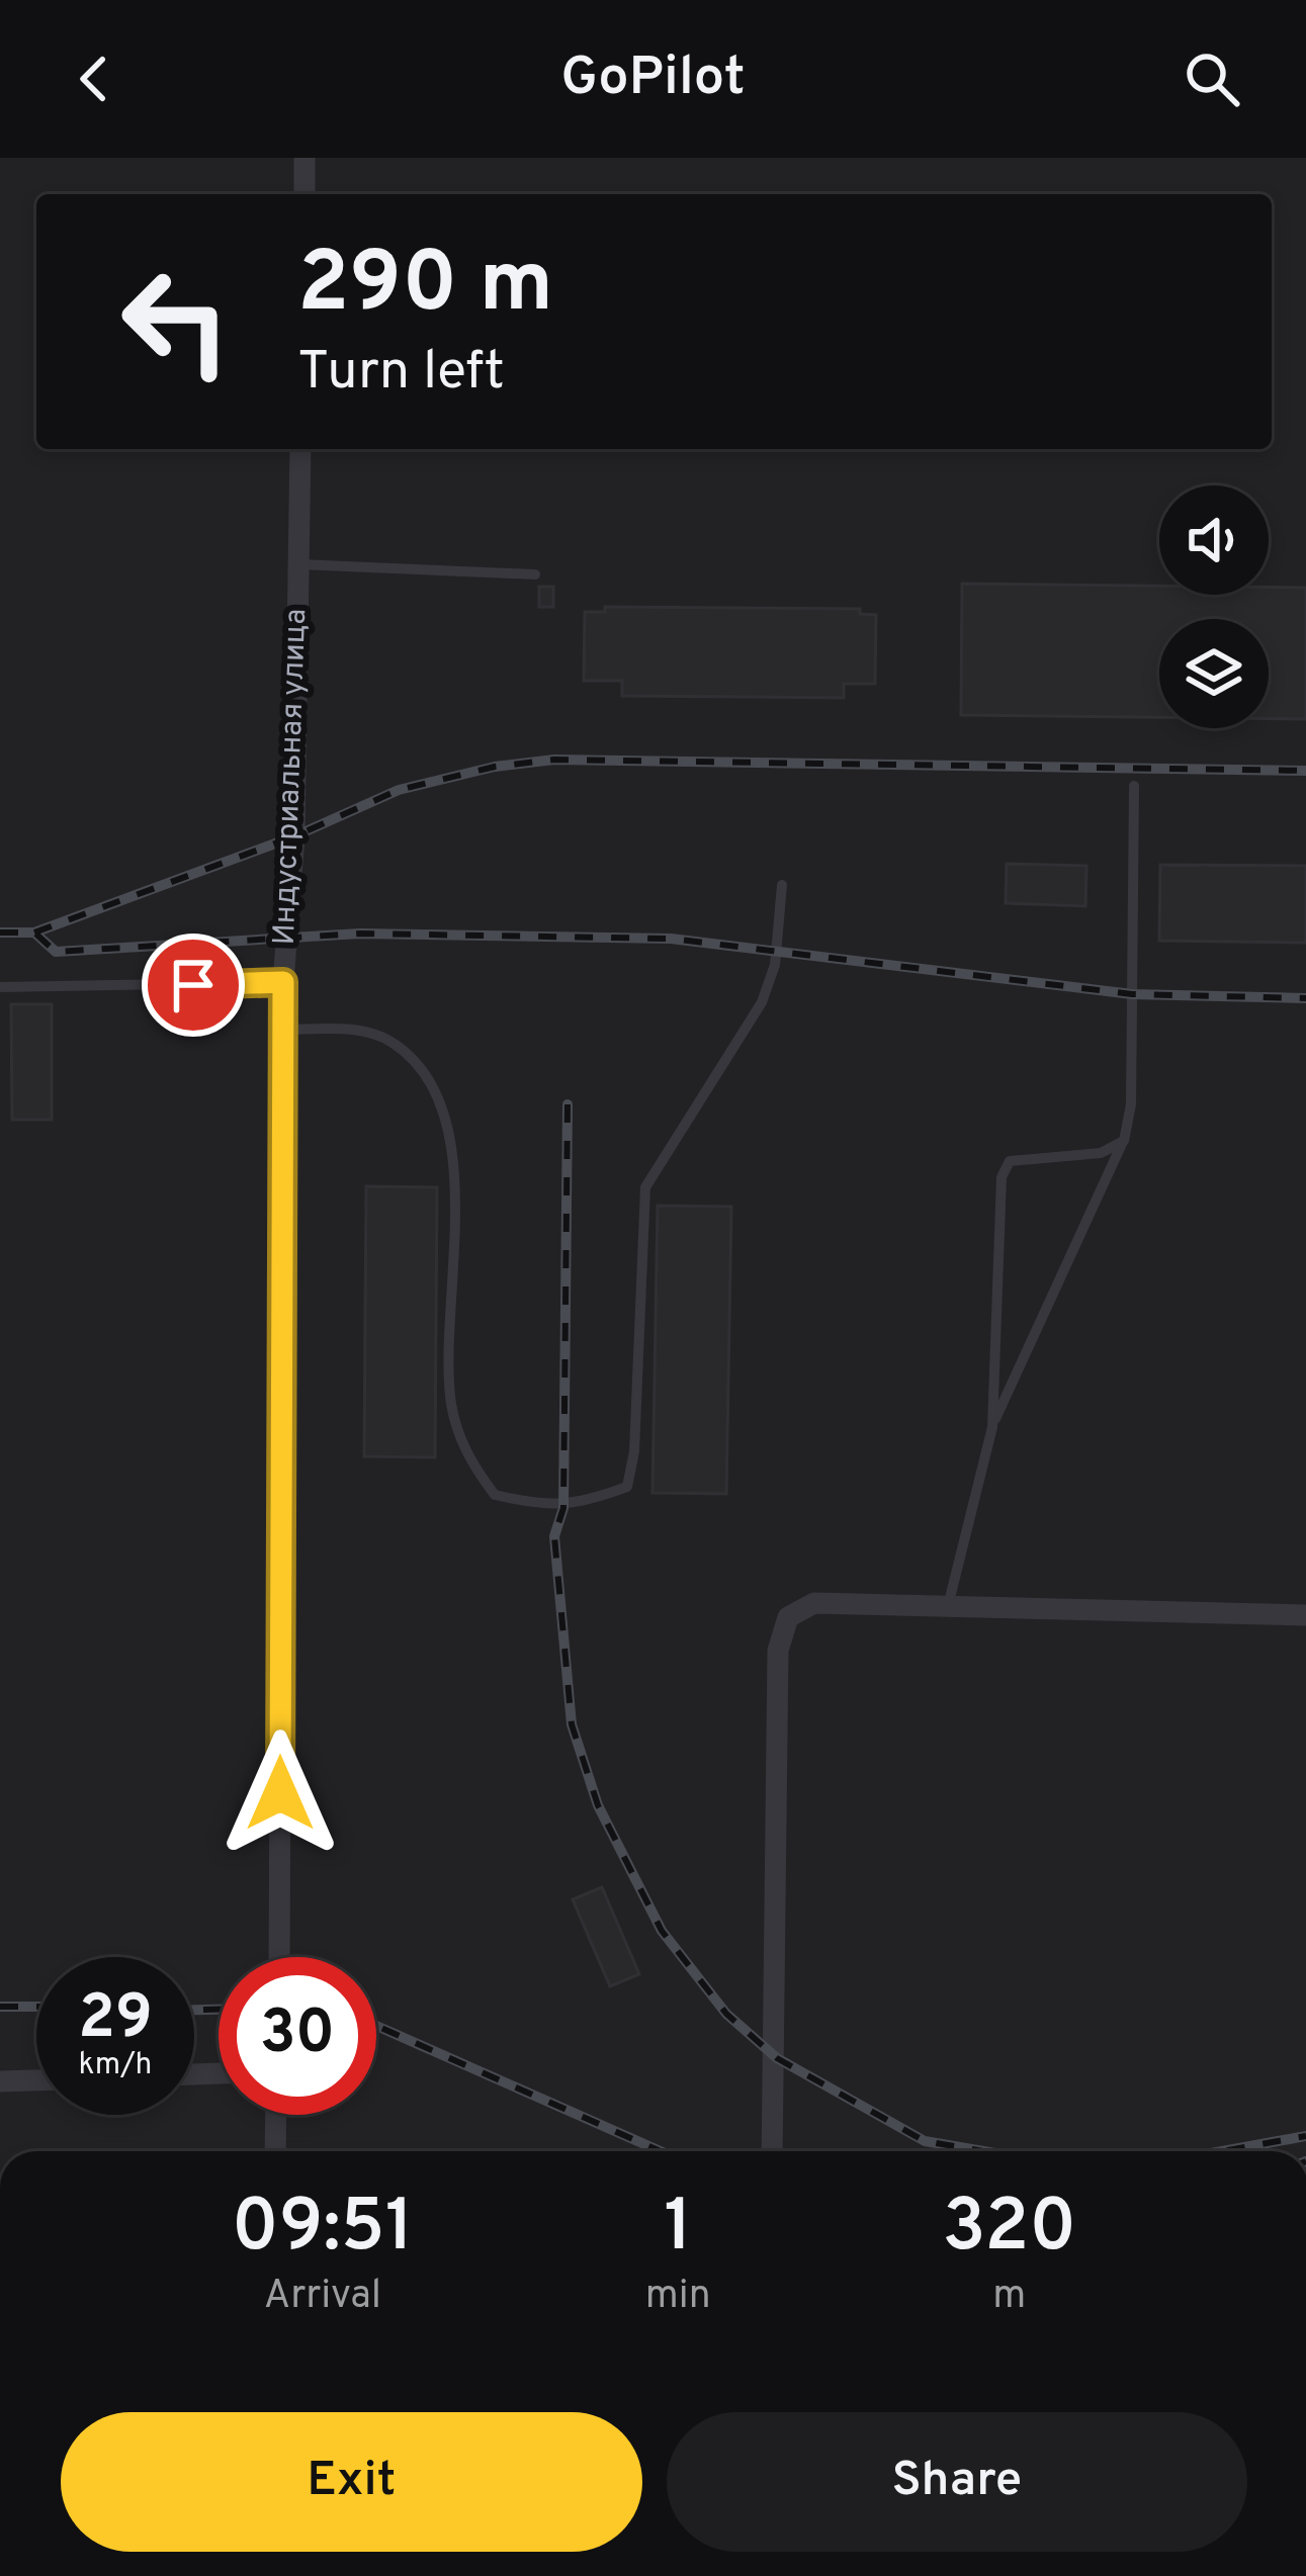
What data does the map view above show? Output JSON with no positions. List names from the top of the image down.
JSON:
{
  "streets": {
    "street": ["Индустриальная улица"]
  },
  "page": {
    "header": "GoPilot",
    "turn": ["290 m", "Turn left"],
    "speed": "29 km/h",
    "limit": "30",
    "eta": [
      "09:51",
      "Arrival",
      "1",
      "min",
      "320",
      "m"
    ],
    "buttons": ["Exit", "Share"]
  }
}
